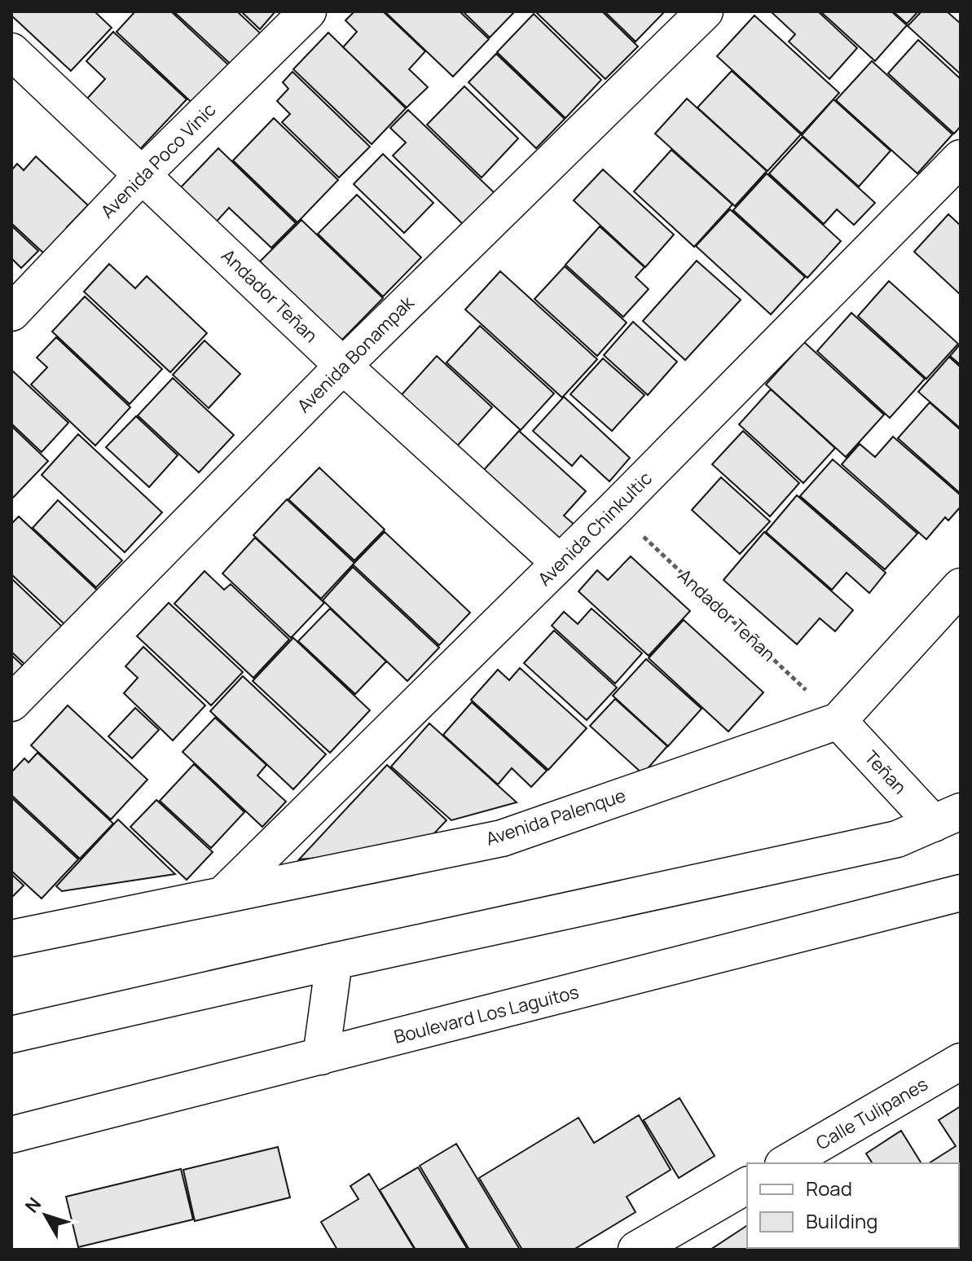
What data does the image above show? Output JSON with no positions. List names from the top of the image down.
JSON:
{
  "streets": {
    "street": [
      "Avenida Poco Vinic",
      "Andador Teñan",
      "Avenida Bonampak",
      "Avenida Chinkultic",
      "Teñan",
      "Avenida Palenque",
      "Boulevard Los Laguitos",
      "Calle Tulipanes"
    ]
  },
  "crossings": [
    ["Avenida Poco Vinic", "Andador Teñan"],
    ["Andador Teñan", "Avenida Bonampak"],
    ["Andador Teñan", "Avenida Chinkultic"],
    ["Andador Teñan", "Teñan"],
    ["Andador Teñan", "Avenida Palenque"],
    ["Avenida Chinkultic", "Avenida Palenque"],
    ["Teñan", "Avenida Palenque"]
  ],
  "legend": ["Road", "Building"],
  "north": "top left"
}
